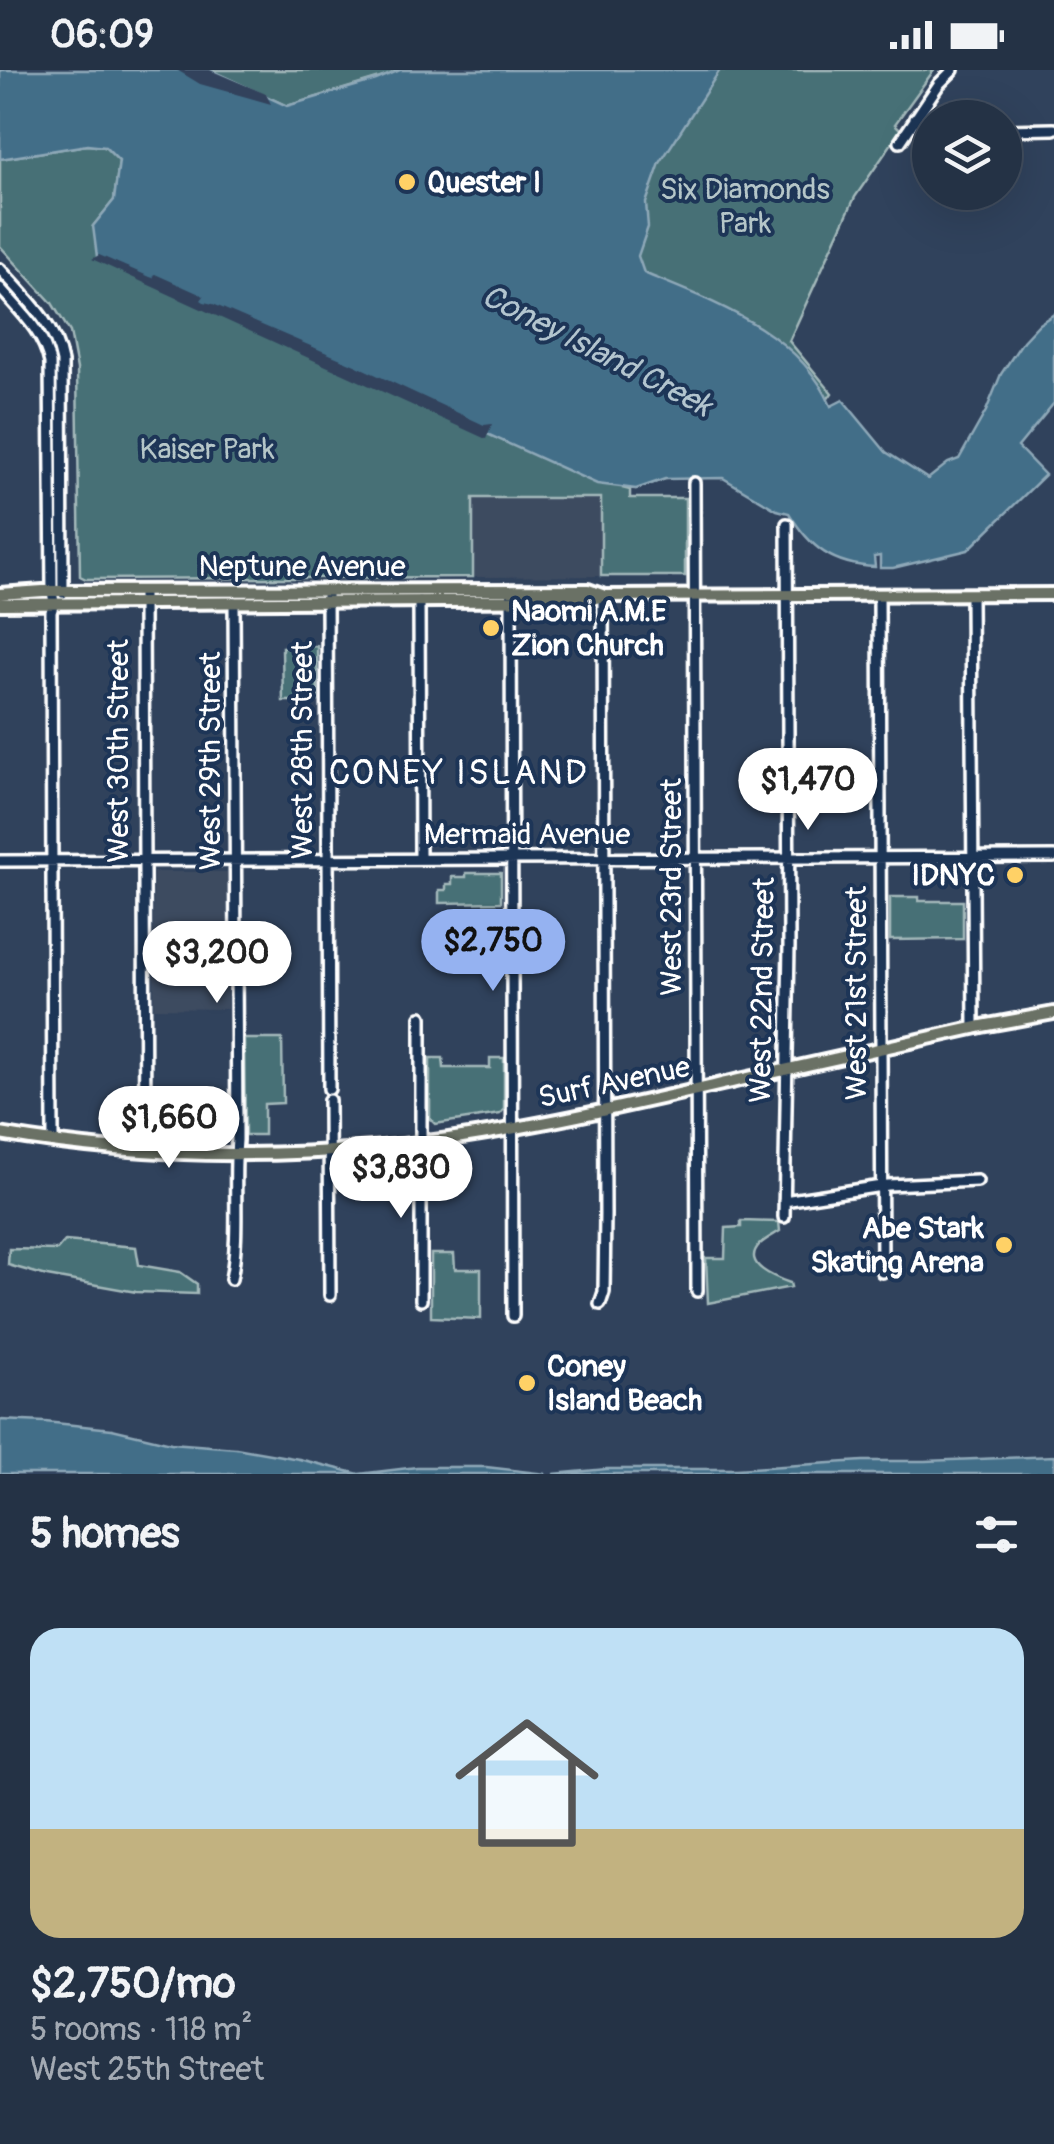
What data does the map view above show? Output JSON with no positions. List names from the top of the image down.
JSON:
{
  "streets": {
    "main road": ["Neptune Avenue", "Surf Avenue"],
    "street": [
      "West 28th Street",
      "West 30th Street",
      "West 29th Street",
      "Mermaid Avenue",
      "West 23rd Street",
      "West 22nd Street",
      "West 21st Street"
    ]
  },
  "crossings": [
    ["Neptune Avenue", "West 28th Street"],
    ["Neptune Avenue", "West 30th Street"],
    ["Neptune Avenue", "West 29th Street"],
    ["Neptune Avenue", "West 23rd Street"],
    ["Neptune Avenue", "West 22nd Street"],
    ["Neptune Avenue", "West 21st Street"],
    ["West 28th Street", "Mermaid Avenue"],
    ["West 28th Street", "Surf Avenue"],
    ["West 30th Street", "Mermaid Avenue"],
    ["West 30th Street", "Surf Avenue"],
    ["West 29th Street", "Mermaid Avenue"],
    ["West 29th Street", "Surf Avenue"],
    ["Mermaid Avenue", "West 23rd Street"],
    ["Mermaid Avenue", "West 22nd Street"],
    ["Mermaid Avenue", "West 21st Street"],
    ["West 23rd Street", "Surf Avenue"],
    ["West 22nd Street", "Surf Avenue"],
    ["West 21st Street", "Surf Avenue"]
  ],
  "districts": ["CONEY ISLAND"],
  "water": ["Coney Island Creek"],
  "parks": ["Six Diamonds Park", "Kaiser Park"],
  "places": [
    "Quester I",
    "Naomi A.M.E Zion Church",
    "IDNYC",
    "Abe Stark Skating Arena",
    "Coney Island Beach"
  ],
  "page": {
    "status": "06:09",
    "price": [
      "$1,470",
      "$2,750",
      "$3,200",
      "$1,660",
      "$3,830"
    ],
    "heading": "5 homes",
    "list": [
      {
        "name": "$2,750/mo",
        "note": "5 rooms · 118 m² · West 25th Street"
      }
    ]
  }
}
